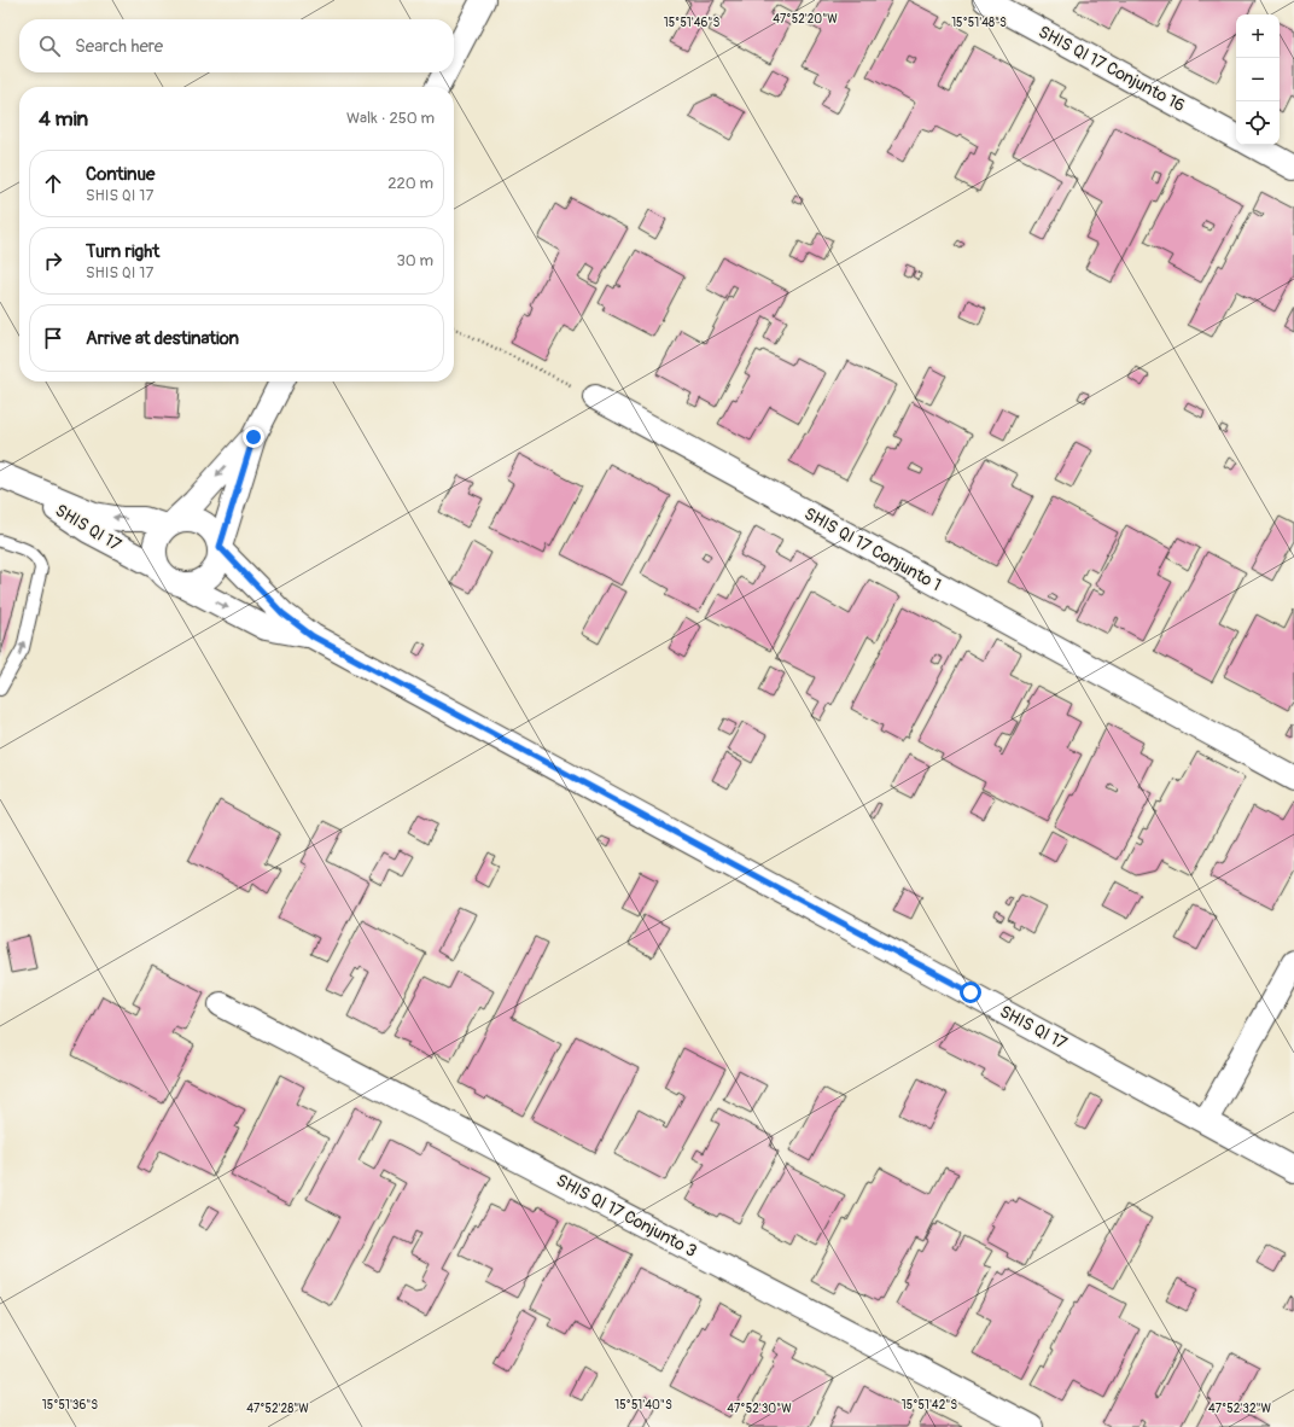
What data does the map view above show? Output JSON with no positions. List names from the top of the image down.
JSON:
{
  "streets": {
    "street": [
      "SHIS QI 17 Conjunto 16",
      "SHIS QI 17",
      "SHIS QI 17 Conjunto 1",
      "SHIS QI 17 Conjunto 3"
    ]
  },
  "page": {
    "map_buttons": ["+", "−"],
    "search": "Search here",
    "heading": ["4 min", "Walk · 250 m"],
    "list": [
      ["Continue", "SHIS QI 17", "220 m"],
      ["Turn right", "SHIS QI 17", "30 m"],
      "Arrive at destination"
    ]
  },
  "coordinates": [
    "47°52'20\"W",
    "15°51'46\"S",
    "15°51'48\"S",
    "15°51'36\"S",
    "15°51'40\"S",
    "15°51'42\"S",
    "47°52'28\"W",
    "47°52'30\"W",
    "47°52'32\"W"
  ]
}
